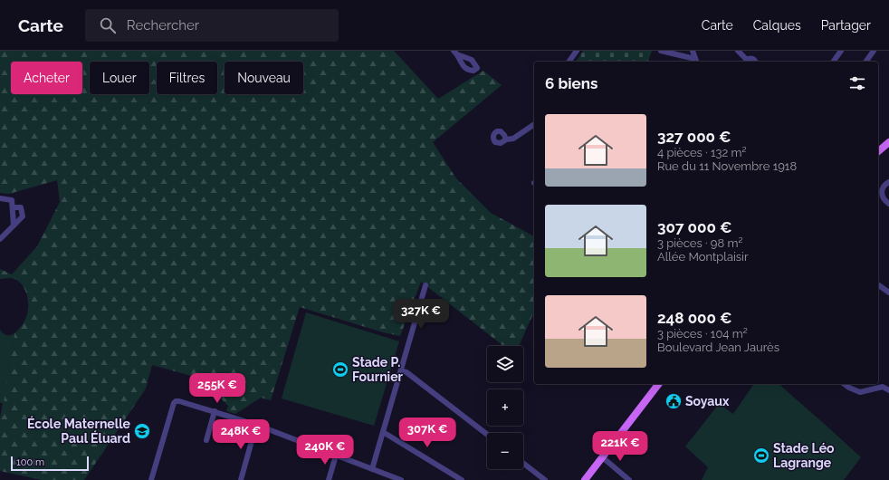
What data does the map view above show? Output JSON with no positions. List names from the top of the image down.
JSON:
{
  "places": {
    "sports": ["Stade P. Fournier", "Stade Léo Lagrange"],
    "public building": ["Soyaux"],
    "school or university": ["École Maternelle Paul Éluard"]
  },
  "scale_bar": "100 m",
  "page": {
    "header": "Carte",
    "search": "Rechercher",
    "nav": ["Carte", "Calques", "Partager"],
    "chip": [
      "Acheter",
      "Louer",
      "Filtres",
      "Nouveau"
    ],
    "heading": "6 biens",
    "list": [
      {
        "name": "327 000 €",
        "note": "4 pièces · 132 m² · Rue du 11 Novembre 1918"
      },
      {
        "name": "307 000 €",
        "note": "3 pièces · 98 m² · Allée Montplaisir"
      },
      {
        "name": "248 000 €",
        "note": "3 pièces · 104 m² · Boulevard Jean Jaurès"
      }
    ],
    "price": [
      "327K €",
      "255K €",
      "307K €",
      "248K €",
      "221K €",
      "240K €"
    ],
    "map_buttons": ["+", "−"],
    "scale": "100 m"
  }
}
